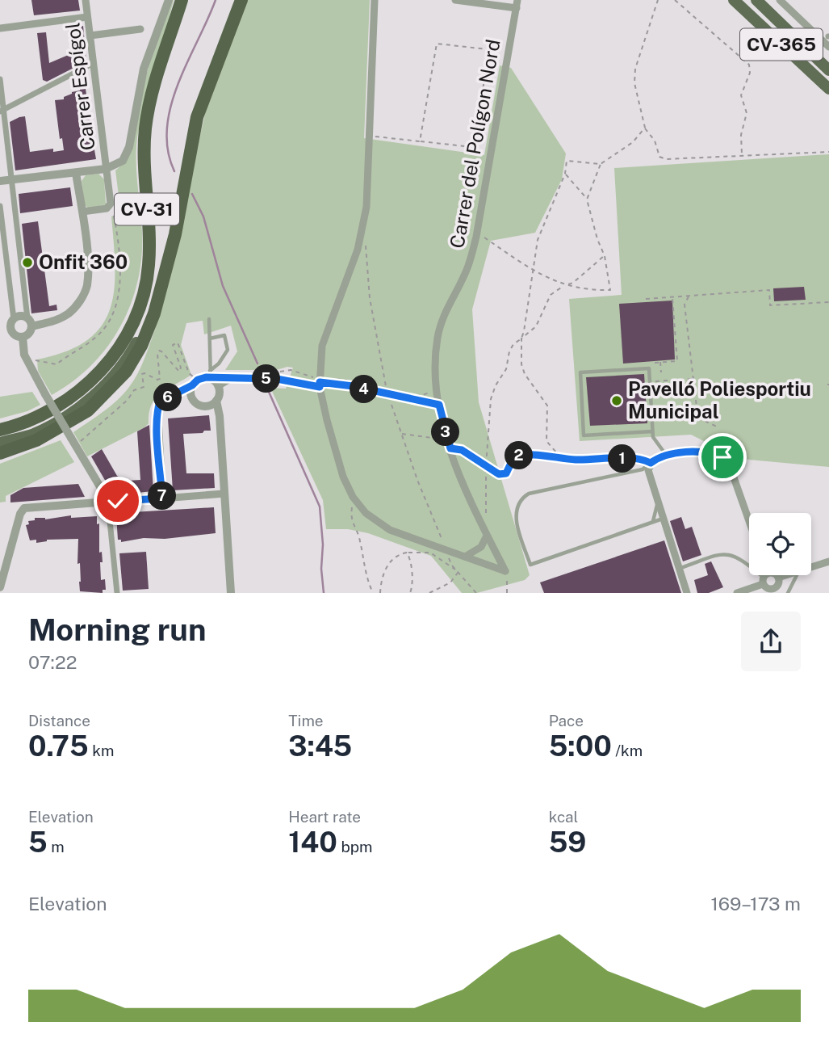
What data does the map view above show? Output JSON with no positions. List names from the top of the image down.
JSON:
{
  "streets": {
    "highway": ["CV-31"],
    "main road": ["CV-365"],
    "street": ["Carrer Espígol", "Carrer del Polígon Nord"]
  },
  "places": ["Onfit 360", "Pavelló Poliesportiu Municipal"],
  "page": {
    "pins": [
      "5",
      "4",
      "6",
      "3",
      "2",
      "1",
      "7"
    ],
    "heading": ["Morning run", "07:22"],
    "stats": [
      ["Distance", "0.75 km"],
      ["Time", "3:45"],
      ["Pace", "5:00 /km"],
      ["Elevation", "5 m"],
      ["Heart rate", "140 bpm"],
      ["kcal", "59"]
    ],
    "chart": ["Elevation", "169–173 m"]
  }
}
